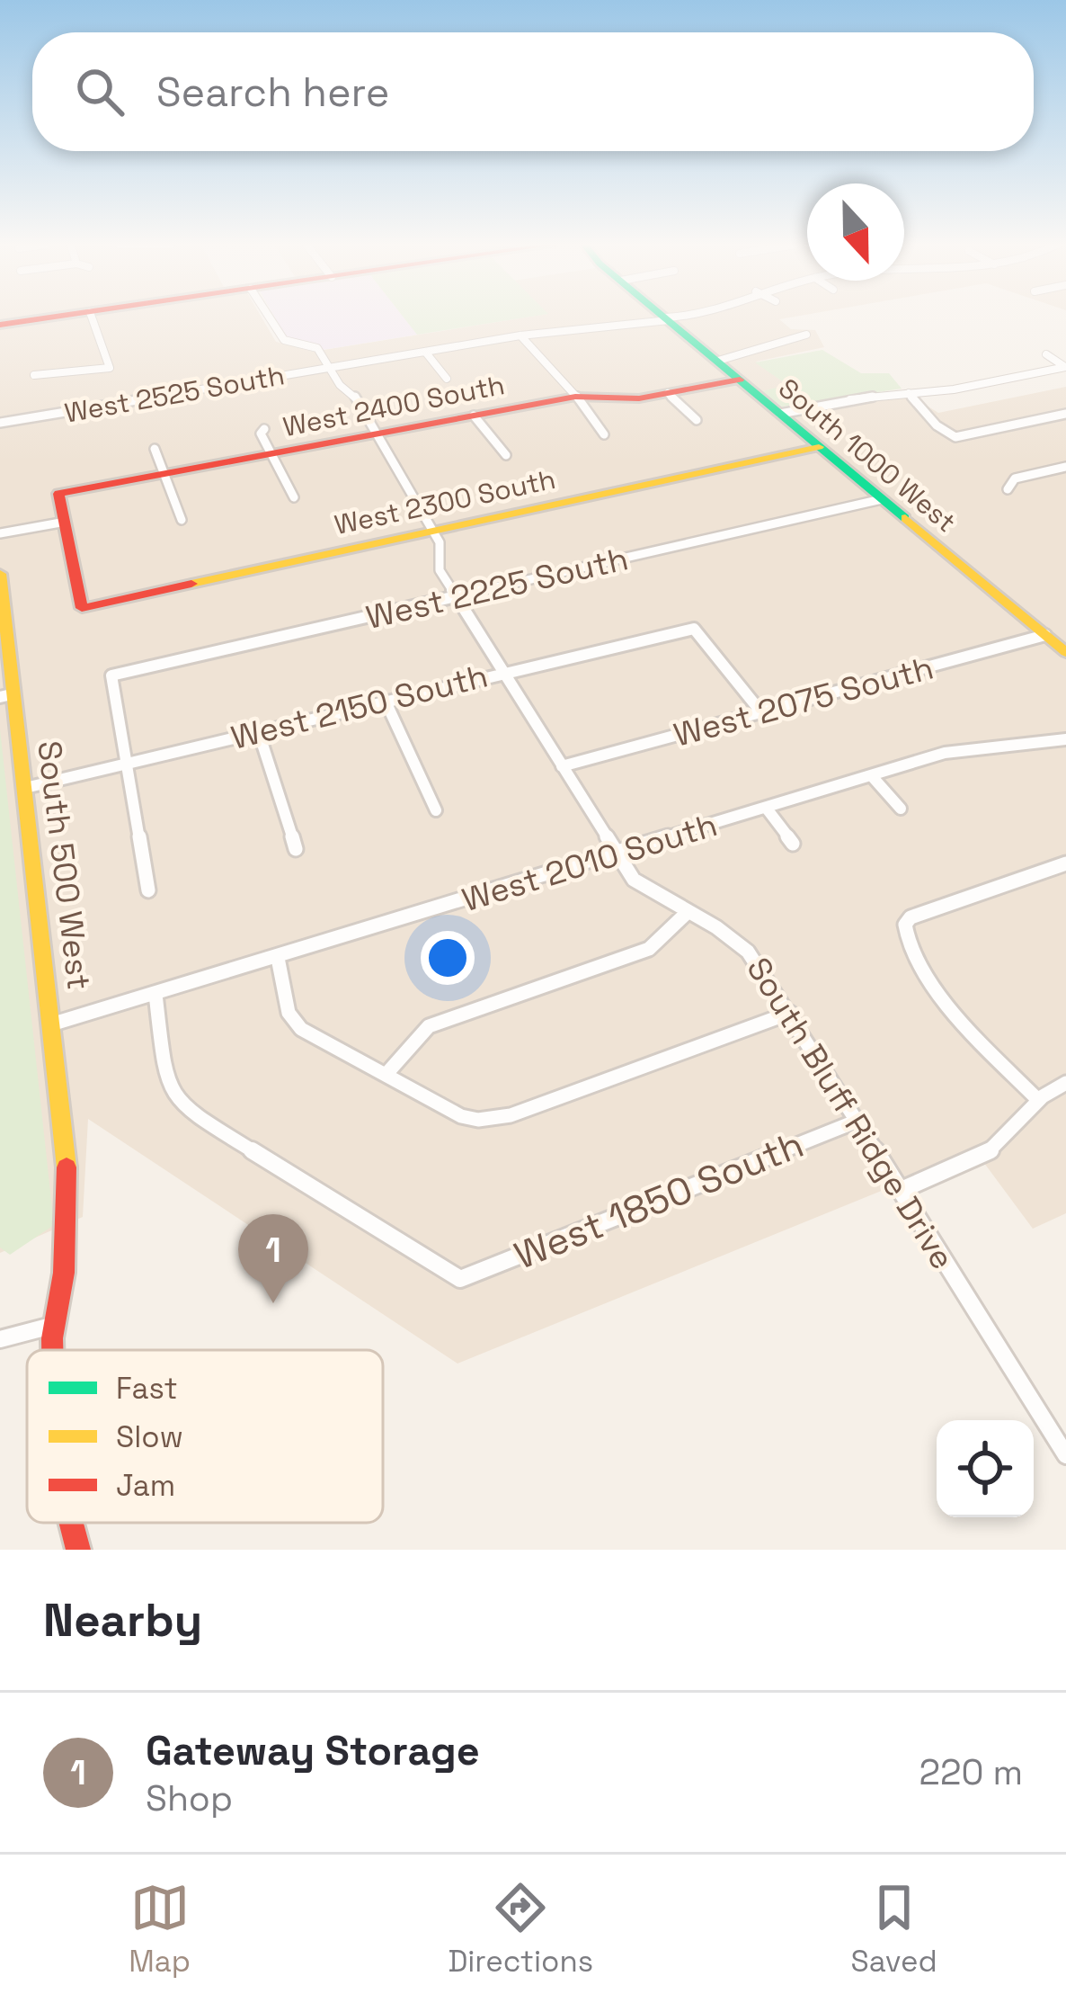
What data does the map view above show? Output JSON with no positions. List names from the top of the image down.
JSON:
{
  "streets": {
    "street": [
      "West 2525 South",
      "West 2400 South",
      "South 1000 West",
      "West 2300 South",
      "West 2225 South",
      "West 2075 South",
      "West 2150 South",
      "West 2010 South",
      "South 500 West",
      "South Bluff Ridge Drive",
      "West 1850 South"
    ]
  },
  "crossings": [
    ["West 2525 South", "South 1000 West"],
    ["West 2525 South", "South Bluff Ridge Drive"],
    ["West 2400 South", "South 1000 West"],
    ["West 2400 South", "West 2300 South"],
    ["West 2400 South", "South Bluff Ridge Drive"],
    ["South 1000 West", "West 2300 South"],
    ["South 1000 West", "West 2225 South"],
    ["South 1000 West", "West 2075 South"],
    ["West 2300 South", "South Bluff Ridge Drive"],
    ["West 2225 South", "West 2150 South"],
    ["West 2225 South", "South Bluff Ridge Drive"],
    ["West 2075 South", "West 2150 South"],
    ["West 2075 South", "South Bluff Ridge Drive"],
    ["West 2150 South", "South 500 West"],
    ["West 2150 South", "South Bluff Ridge Drive"],
    ["West 2010 South", "South 500 West"],
    ["West 2010 South", "South Bluff Ridge Drive"],
    ["West 2010 South", "West 1850 South"],
    ["South Bluff Ridge Drive", "West 1850 South"]
  ],
  "legend": ["Fast", "Slow", "Jam"],
  "north": "bottom",
  "page": {
    "search": "Search here",
    "pins": "1",
    "heading": "Nearby",
    "list": [
      {
        "mark": "1",
        "name": "Gateway Storage",
        "note": "Shop",
        "value": "220 m"
      }
    ],
    "nav": ["Map", "Directions", "Saved"]
  }
}
